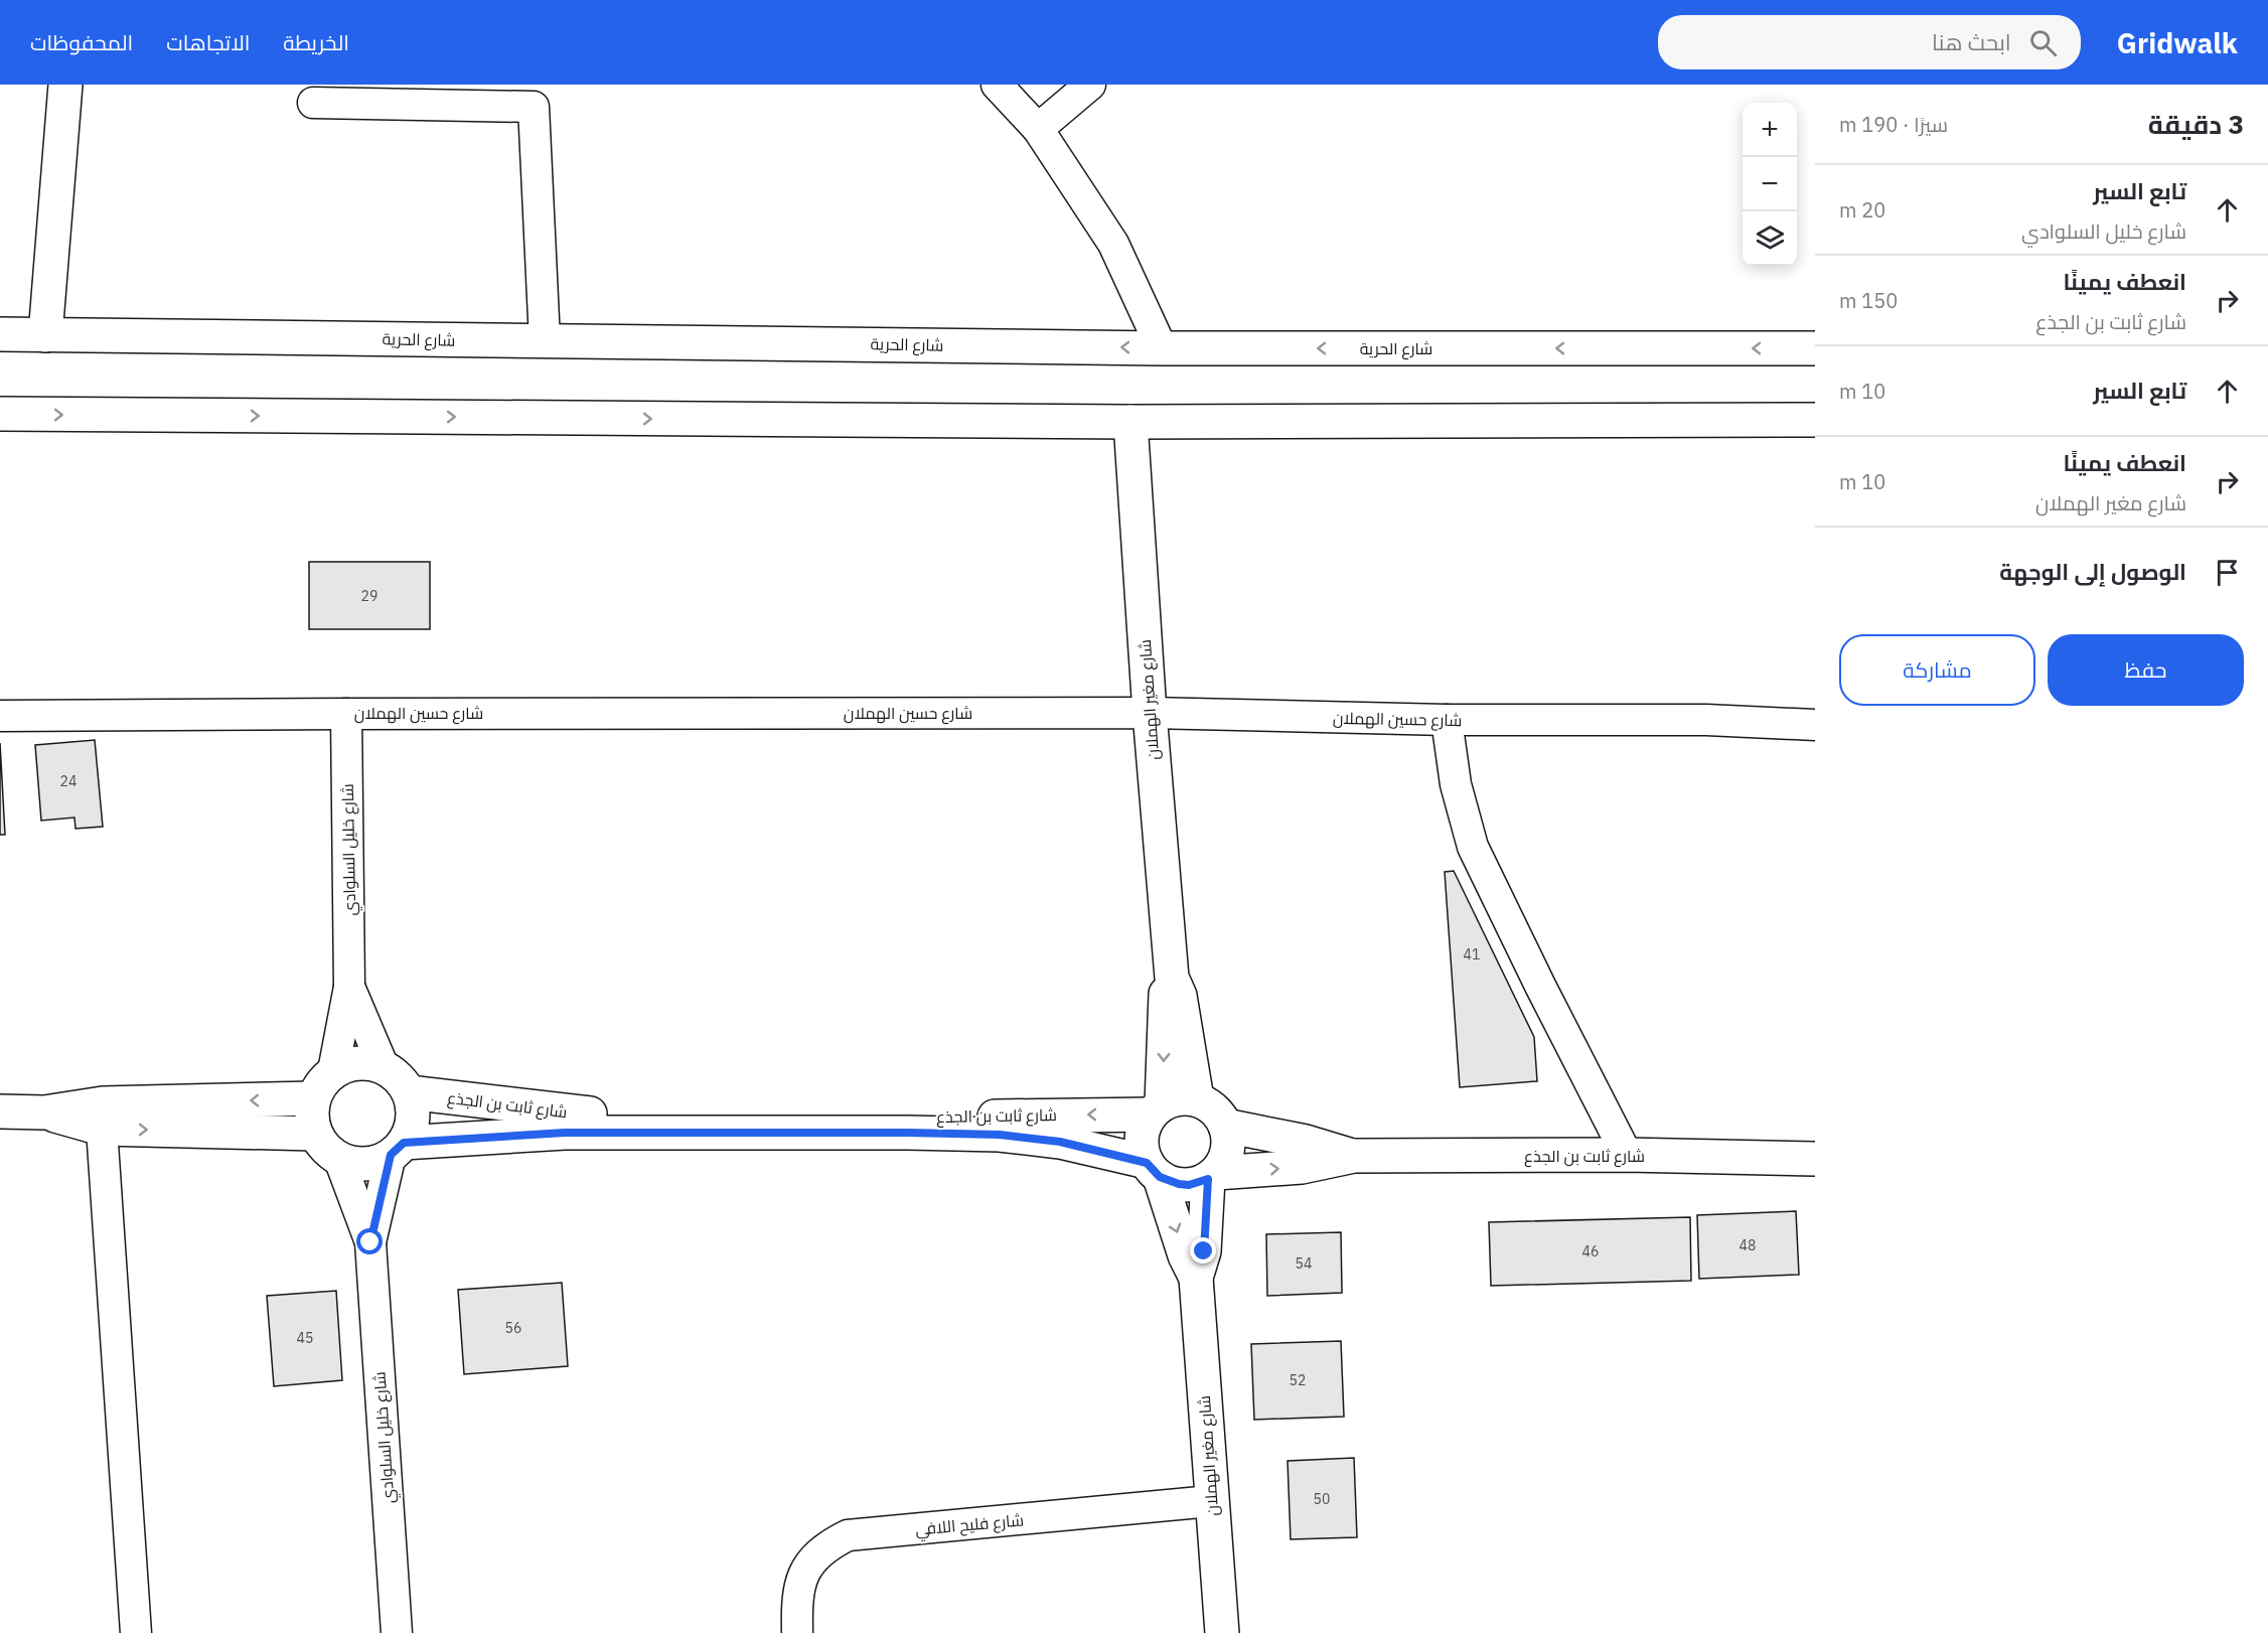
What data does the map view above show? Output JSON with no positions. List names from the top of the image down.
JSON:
{
  "streets": {
    "main road": ["شارع الحرية", "شارع مغير الهملان", "شارع ثابت بن الجذع"],
    "street": ["شارع حسين الهملان", "شارع خليل السلوادي", "شارع فليح اللافي"]
  },
  "crossings": [
    ["شارع مغير الهملان", "شارع حسين الهملان"],
    ["شارع مغير الهملان", "شارع ثابت بن الجذع"],
    ["شارع مغير الهملان", "شارع فليح اللافي"],
    ["شارع حسين الهملان", "شارع خليل السلوادي"],
    ["شارع خليل السلوادي", "شارع ثابت بن الجذع"]
  ],
  "house_numbers": [
    "29",
    "24",
    "41",
    "48",
    "46",
    "54",
    "56",
    "45",
    "52",
    "50"
  ],
  "page": {
    "header": "Gridwalk",
    "search": "ابحث هنا",
    "nav": ["الخريطة", "الاتجاهات", "المحفوظات"],
    "heading": ["3 دقيقة", "سيرًا · 190 m"],
    "map_buttons": ["+", "−"],
    "list": [
      ["تابع السير", "شارع خليل السلوادي", "20 m"],
      ["انعطف يمينًا", "شارع ثابت بن الجذع", "150 m"],
      ["تابع السير", "10 m"],
      ["انعطف يمينًا", "شارع مغير الهملان", "10 m"],
      "الوصول إلى الوجهة"
    ],
    "buttons": ["حفظ", "مشاركة"]
  }
}
